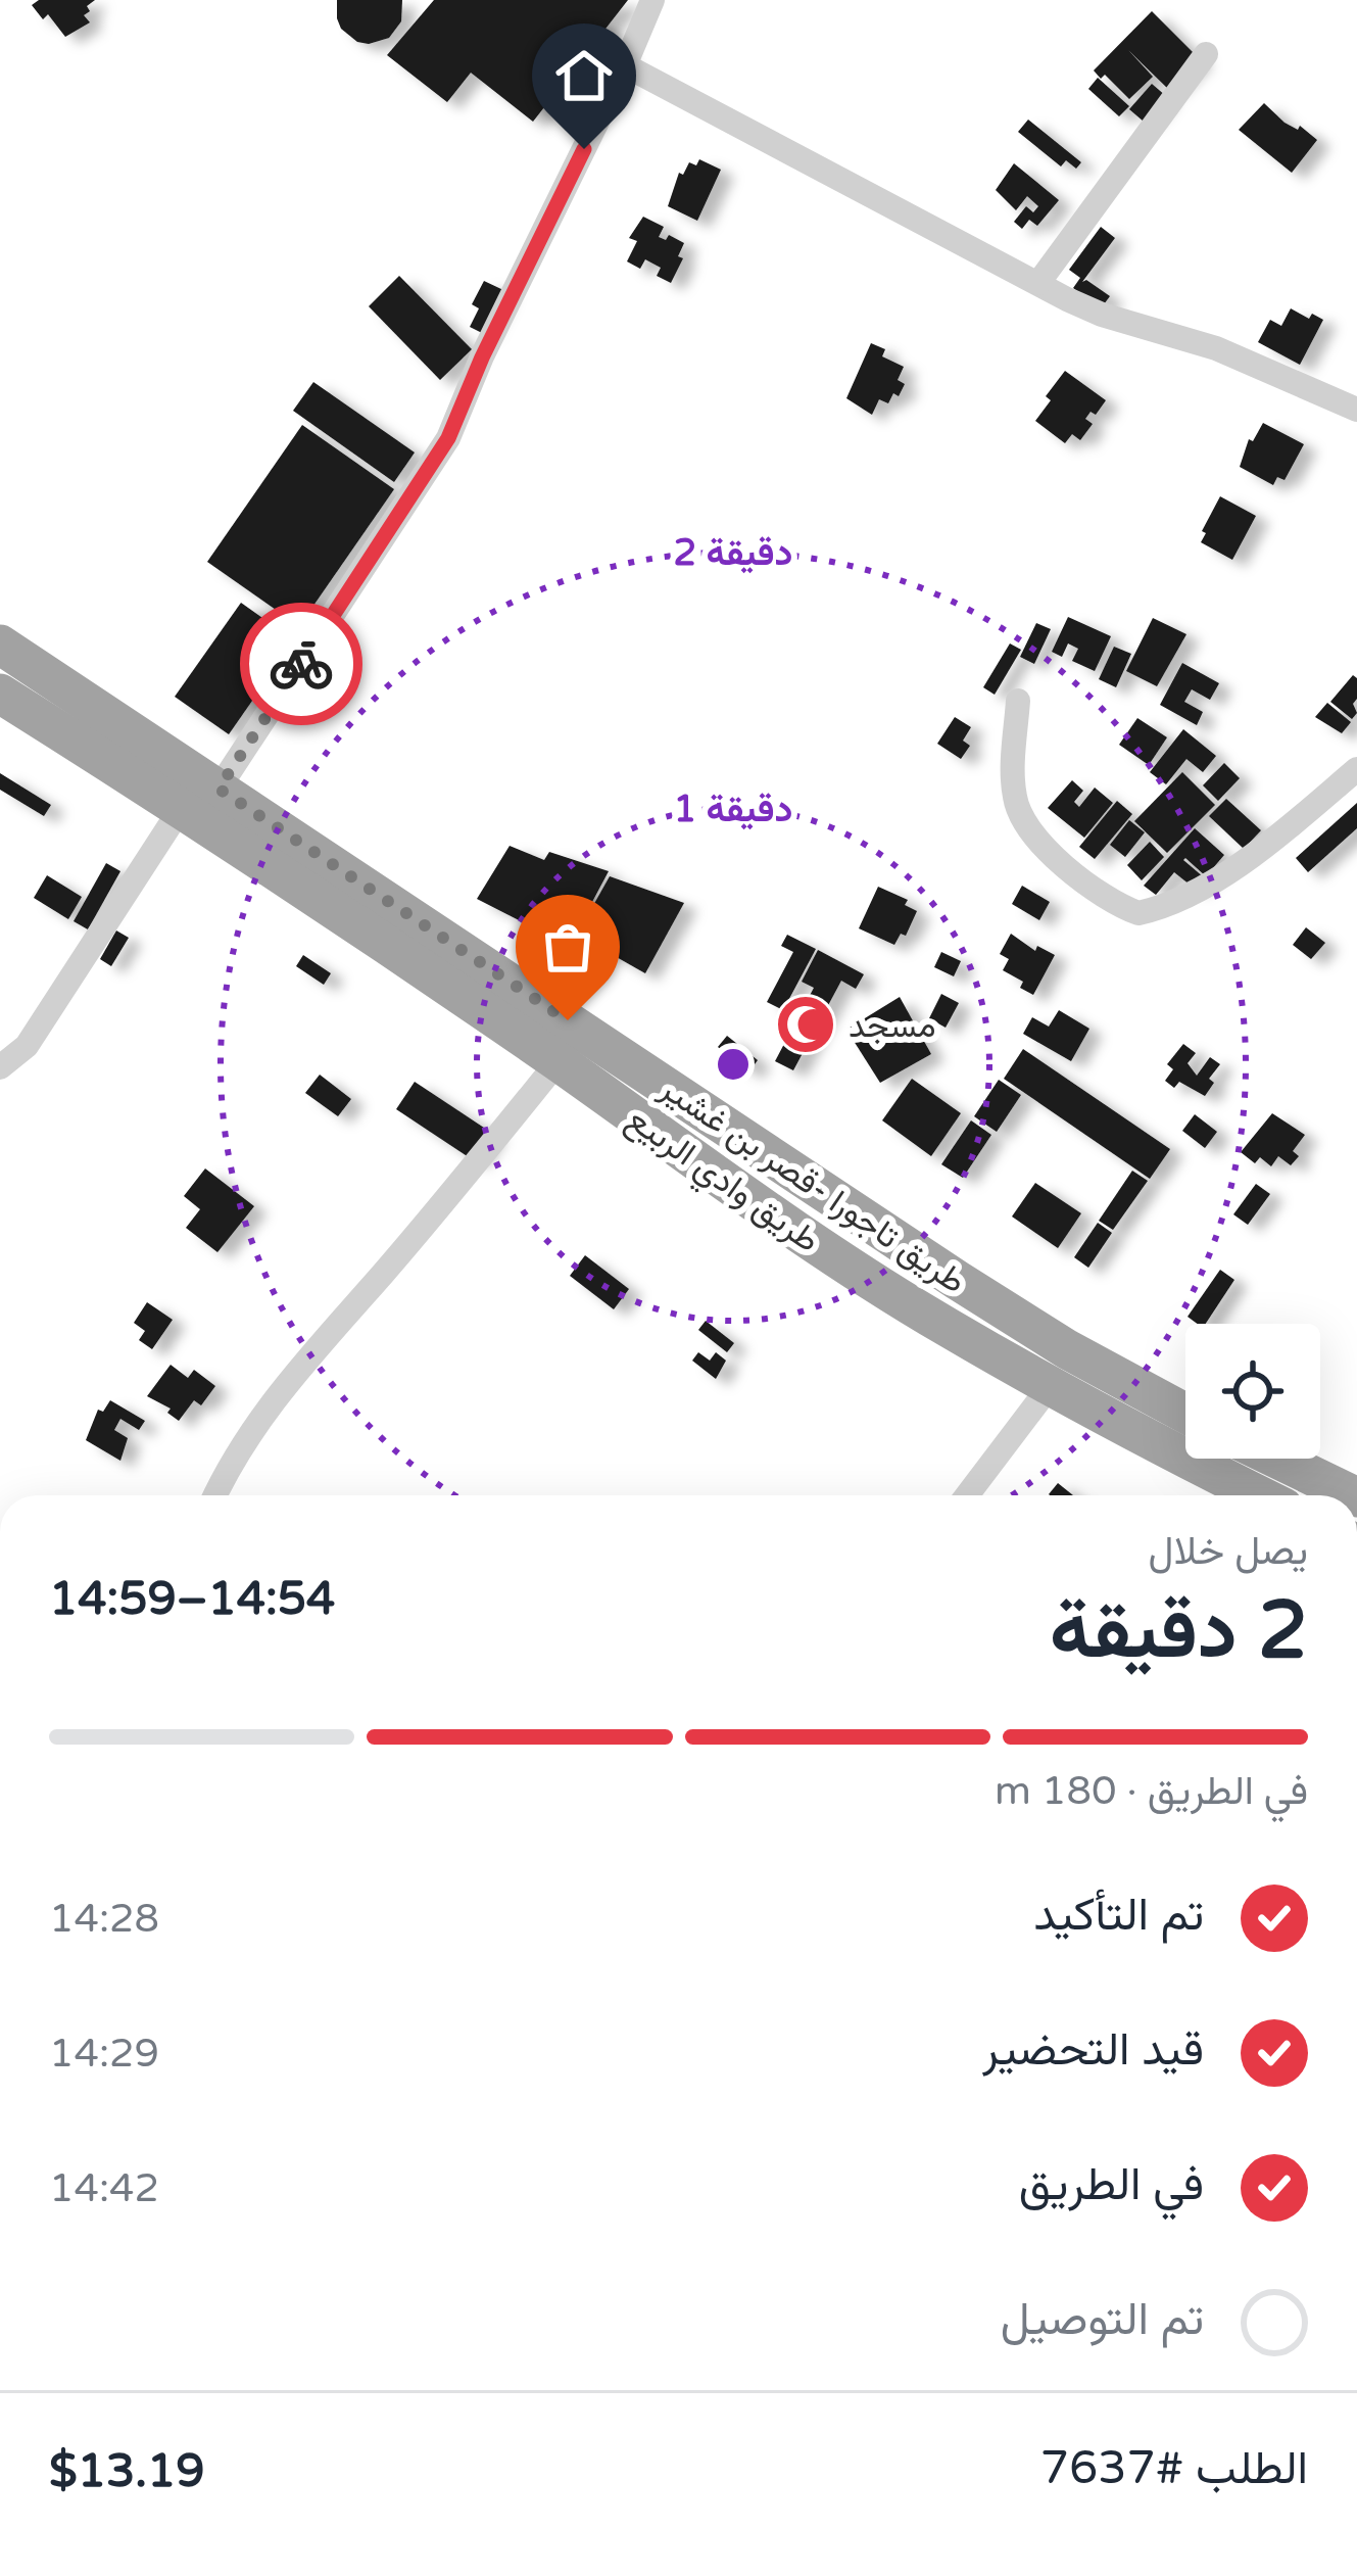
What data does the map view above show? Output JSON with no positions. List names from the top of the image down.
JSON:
{
  "streets": {
    "highway": ["طريق وادي الربيع", "طريق تاجورا -قصر بن غشير"]
  },
  "places": {
    "mosque": ["مسجد"]
  },
  "page": {
    "heading": ["2 دقيقة", "يصل خلال", "14:54–14:59"],
    "panel": ["الطلب #7637", "$13.19"],
    "bar": "في الطريق · 180 m",
    "list": [
      ["تم التأكيد", "14:28"],
      ["قيد التحضير", "14:29"],
      ["في الطريق", "14:42"],
      "تم التوصيل"
    ]
  },
  "rings": ["2 دقيقة", "1 دقيقة"]
}
